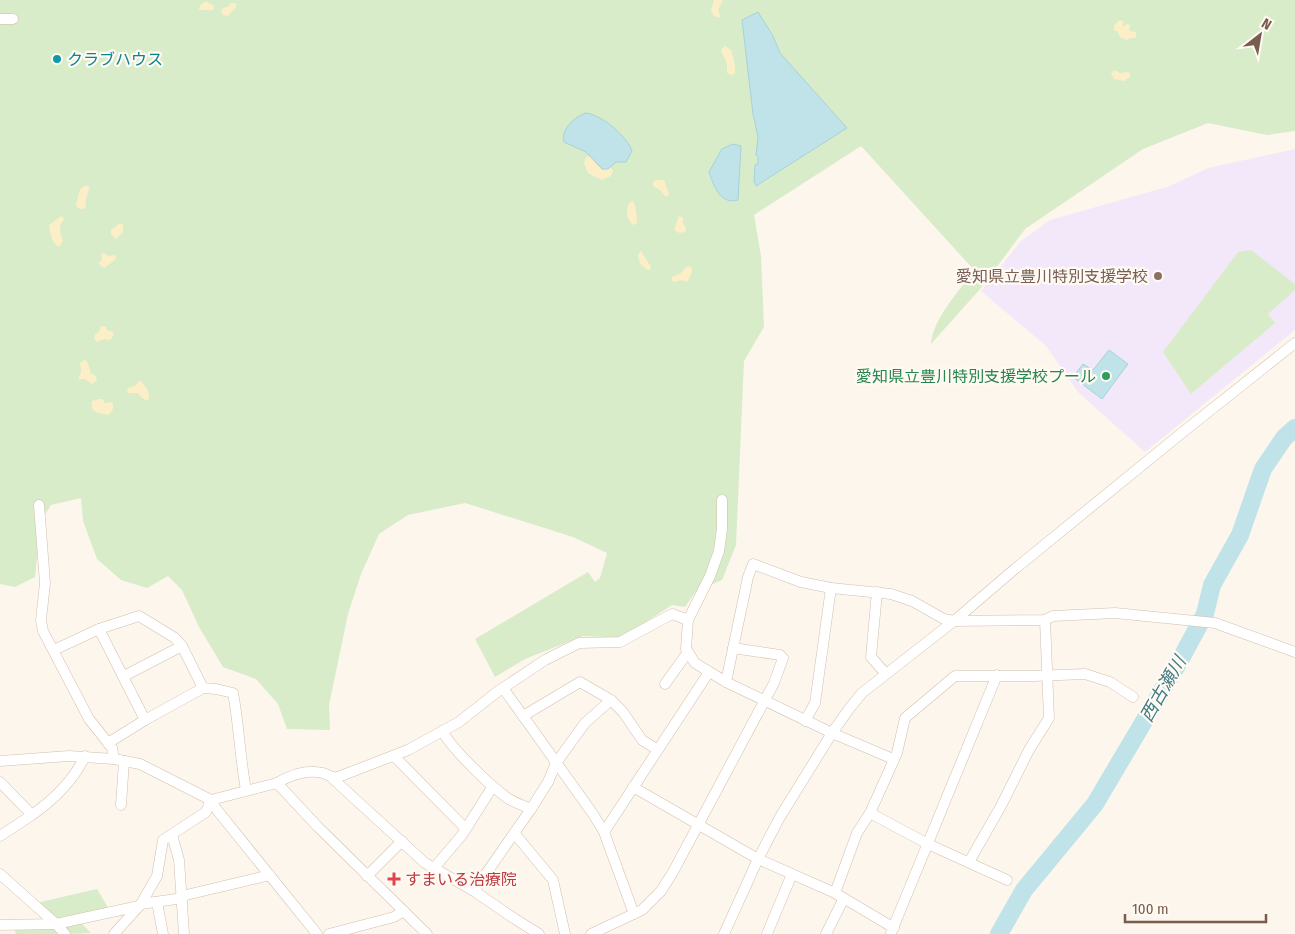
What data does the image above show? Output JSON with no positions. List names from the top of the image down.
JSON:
{
  "water": ["西古瀬川"],
  "places": {
    "other": ["クラブハウス", "愛知県立豊川特別支援学校", "愛知県立豊川特別支援学校プール"],
    "health": ["すまいる治療院"]
  },
  "scale_bar": "100 m",
  "north": "top right"
}
